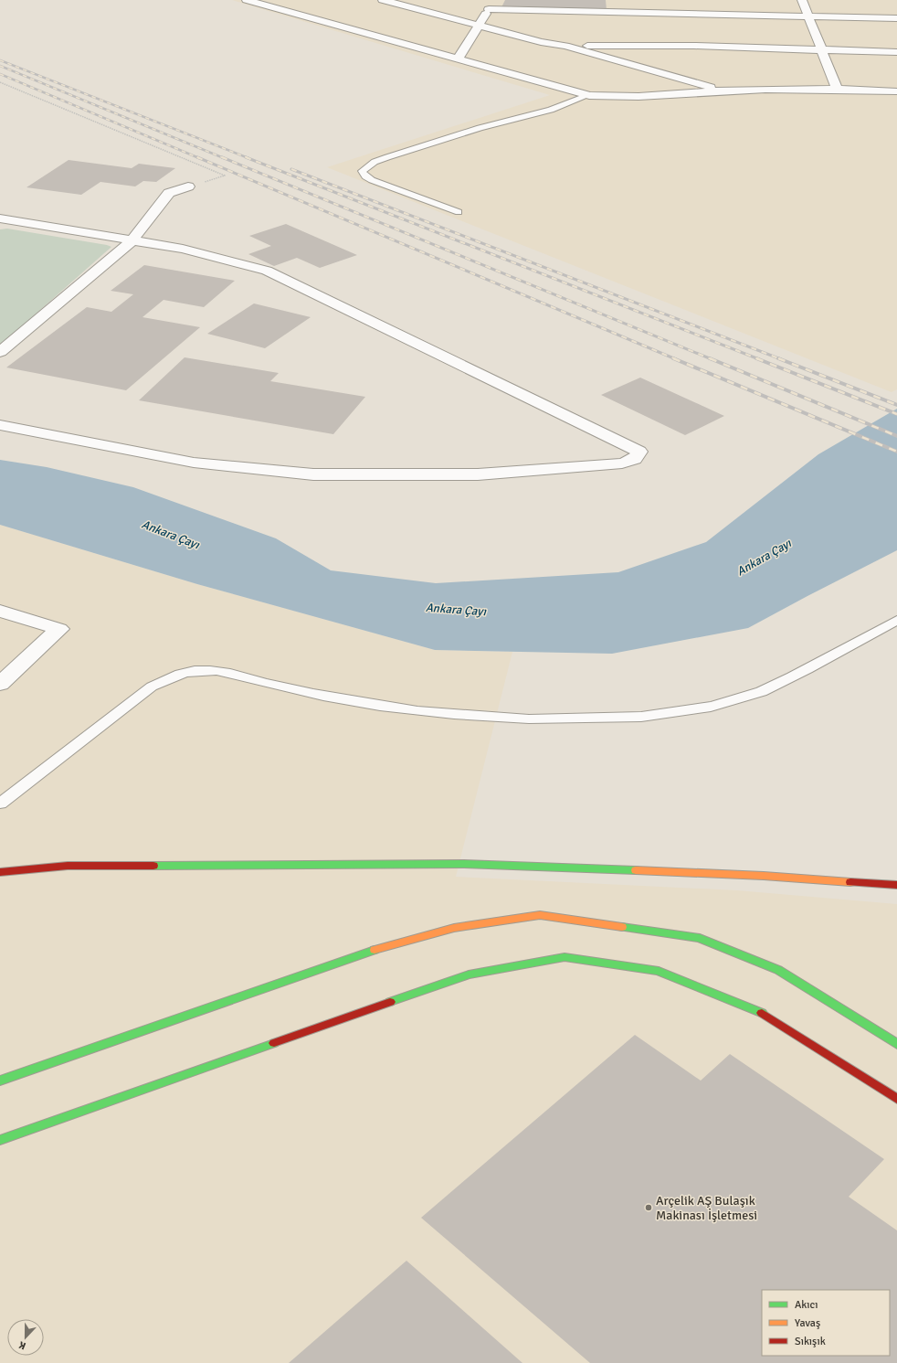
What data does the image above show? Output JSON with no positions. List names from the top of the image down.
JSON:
{
  "water": ["Ankara Çayı"],
  "places": ["Arçelik AŞ Bulaşık Makinası İşletmesi"],
  "legend": ["Akıcı", "Yavaş", "Sıkışık"],
  "north": "bottom"
}
